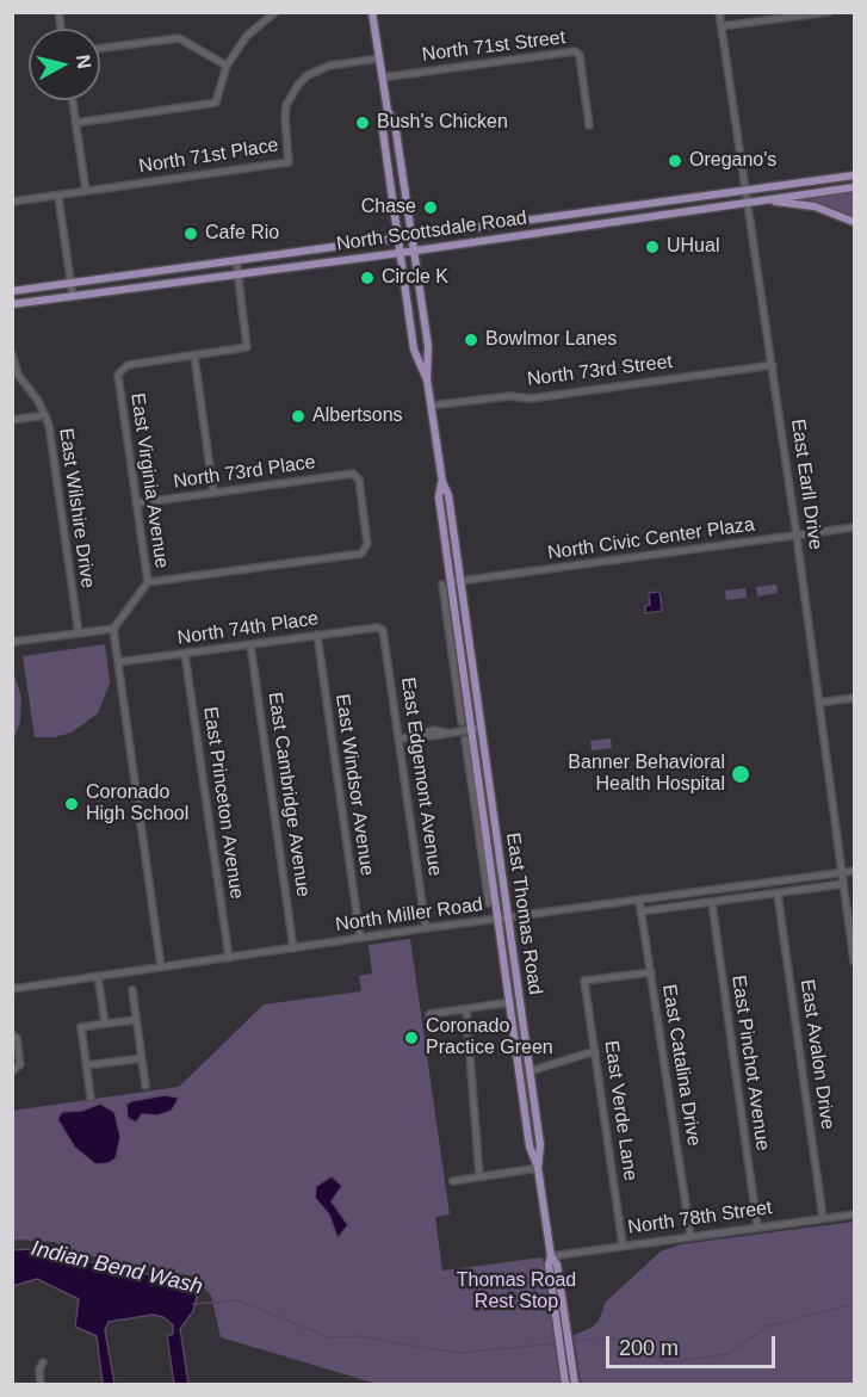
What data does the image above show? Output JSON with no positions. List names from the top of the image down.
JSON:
{
  "streets": {
    "main road": ["North Scottsdale Road", "East Thomas Road"],
    "street": [
      "North 71st Street",
      "North 71st Place",
      "North 73rd Street",
      "North 73rd Place",
      "East Virginia Avenue",
      "East Earll Drive",
      "East Wilshire Drive",
      "North Civic Center Plaza",
      "North 74th Place",
      "East Edgemont Avenue",
      "East Windsor Avenue",
      "East Cambridge Avenue",
      "East Princeton Avenue",
      "North Miller Road",
      "East Avalon Drive",
      "East Pinchot Avenue",
      "East Catalina Drive",
      "East Verde Lane",
      "North 78th Street"
    ]
  },
  "crossings": [
    ["North 71st Street", "East Thomas Road"],
    ["North 71st Place", "East Thomas Road"],
    ["North Scottsdale Road", "East Earll Drive"],
    ["North Scottsdale Road", "East Thomas Road"],
    ["North 73rd Street", "East Earll Drive"],
    ["North 73rd Street", "East Thomas Road"],
    ["North 73rd Place", "East Virginia Avenue"],
    ["East Earll Drive", "North Civic Center Plaza"],
    ["East Earll Drive", "North Miller Road"],
    ["North Civic Center Plaza", "East Thomas Road"],
    ["North 74th Place", "East Edgemont Avenue"],
    ["North 74th Place", "East Windsor Avenue"],
    ["North 74th Place", "East Cambridge Avenue"],
    ["North 74th Place", "East Princeton Avenue"],
    ["East Edgemont Avenue", "North Miller Road"],
    ["East Windsor Avenue", "North Miller Road"],
    ["East Cambridge Avenue", "North Miller Road"],
    ["East Princeton Avenue", "North Miller Road"],
    ["East Thomas Road", "North Miller Road"],
    ["East Thomas Road", "North 78th Street"],
    ["North Miller Road", "East Catalina Drive"],
    ["East Avalon Drive", "North 78th Street"],
    ["East Pinchot Avenue", "North 78th Street"],
    ["East Catalina Drive", "East Verde Lane"],
    ["East Catalina Drive", "North 78th Street"],
    ["East Verde Lane", "North 78th Street"]
  ],
  "water": ["Indian Bend Wash"],
  "parks": ["Thomas Road Rest Stop"],
  "places": [
    "Bush's Chicken",
    "Oregano's",
    "Chase",
    "Cafe Rio",
    "UHual",
    "Circle K",
    "Bowlmor Lanes",
    "Albertsons",
    "Banner Behavioral Health Hospital",
    "Coronado High School",
    "Coronado Practice Green"
  ],
  "scale_bar": "200 m",
  "north": "right"
}
